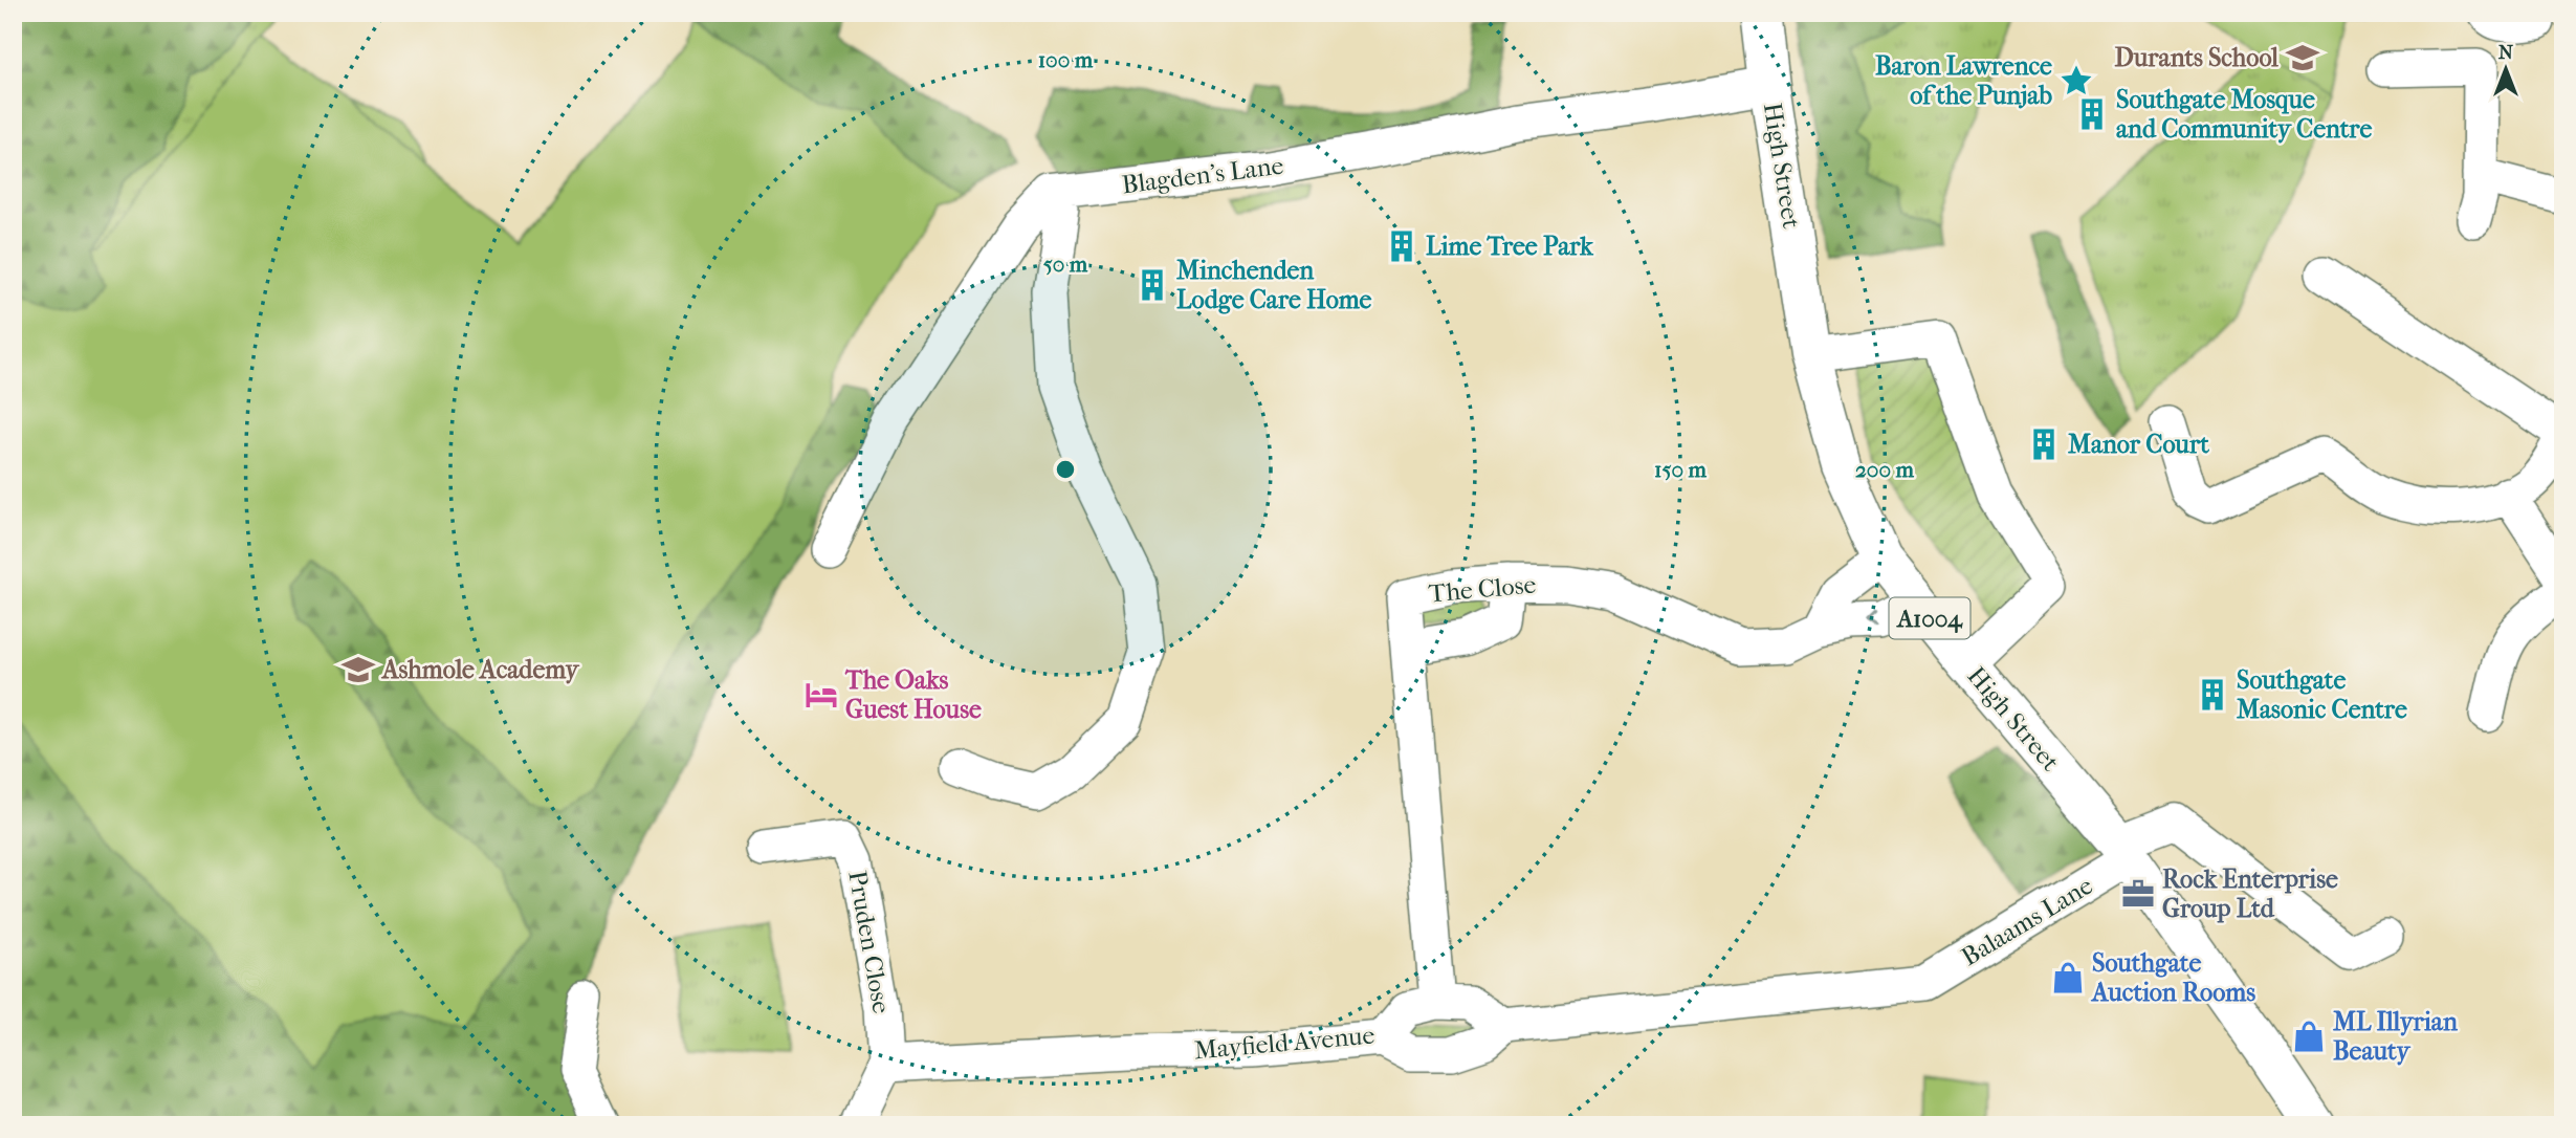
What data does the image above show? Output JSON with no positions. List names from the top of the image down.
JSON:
{
  "streets": {
    "main road": ["High Street", "A1004"],
    "street": [
      "Blagden's Lane",
      "The Close",
      "Balaams Lane",
      "Pruden Close",
      "Mayfield Avenue"
    ]
  },
  "crossings": [
    ["High Street", "Blagden's Lane"],
    ["High Street", "The Close"],
    ["High Street", "Balaams Lane"],
    ["The Close", "Mayfield Avenue"],
    ["Balaams Lane", "Mayfield Avenue"],
    ["Pruden Close", "Mayfield Avenue"]
  ],
  "places": {
    "school or university": ["Durants School", "Ashmole Academy"],
    "place": ["Baron Lawrence of the Punjab"],
    "building": [
      "Southgate Mosque and Community Centre",
      "Lime Tree Park",
      "Minchenden Lodge Care Home",
      "Manor Court",
      "Southgate Masonic Centre"
    ],
    "hotel": ["The Oaks Guest House"],
    "office": ["Rock Enterprise Group Ltd"],
    "shop": ["Southgate Auction Rooms", "ML Illyrian Beauty"]
  },
  "north": "top",
  "rings": [
    "100 m",
    "50 m",
    "150 m",
    "200 m"
  ]
}
